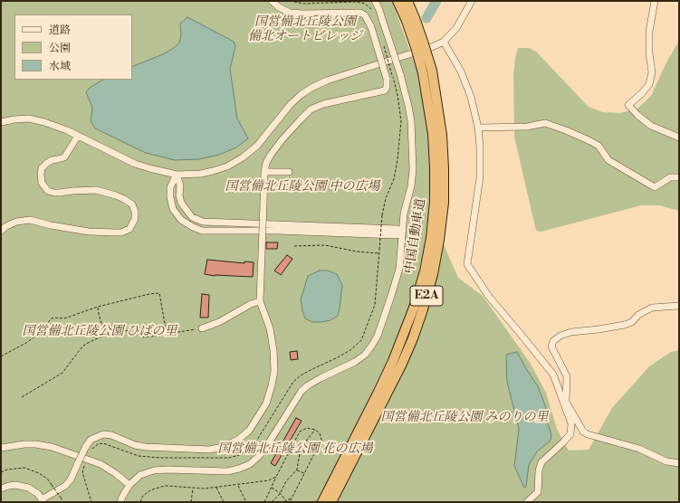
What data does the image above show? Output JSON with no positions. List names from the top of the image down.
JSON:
{
  "streets": {
    "highway": ["中国自動車道", "E2A"]
  },
  "parks": [
    "国営備北丘陵公園 備北オートビレッジ",
    "国営備北丘陵公園 中の広場",
    "国営備北丘陵公園 ひばの里",
    "国営備北丘陵公園 みのりの里",
    "国営備北丘陵公園 花の広場"
  ],
  "legend": ["道路", "公園", "水域"]
}
